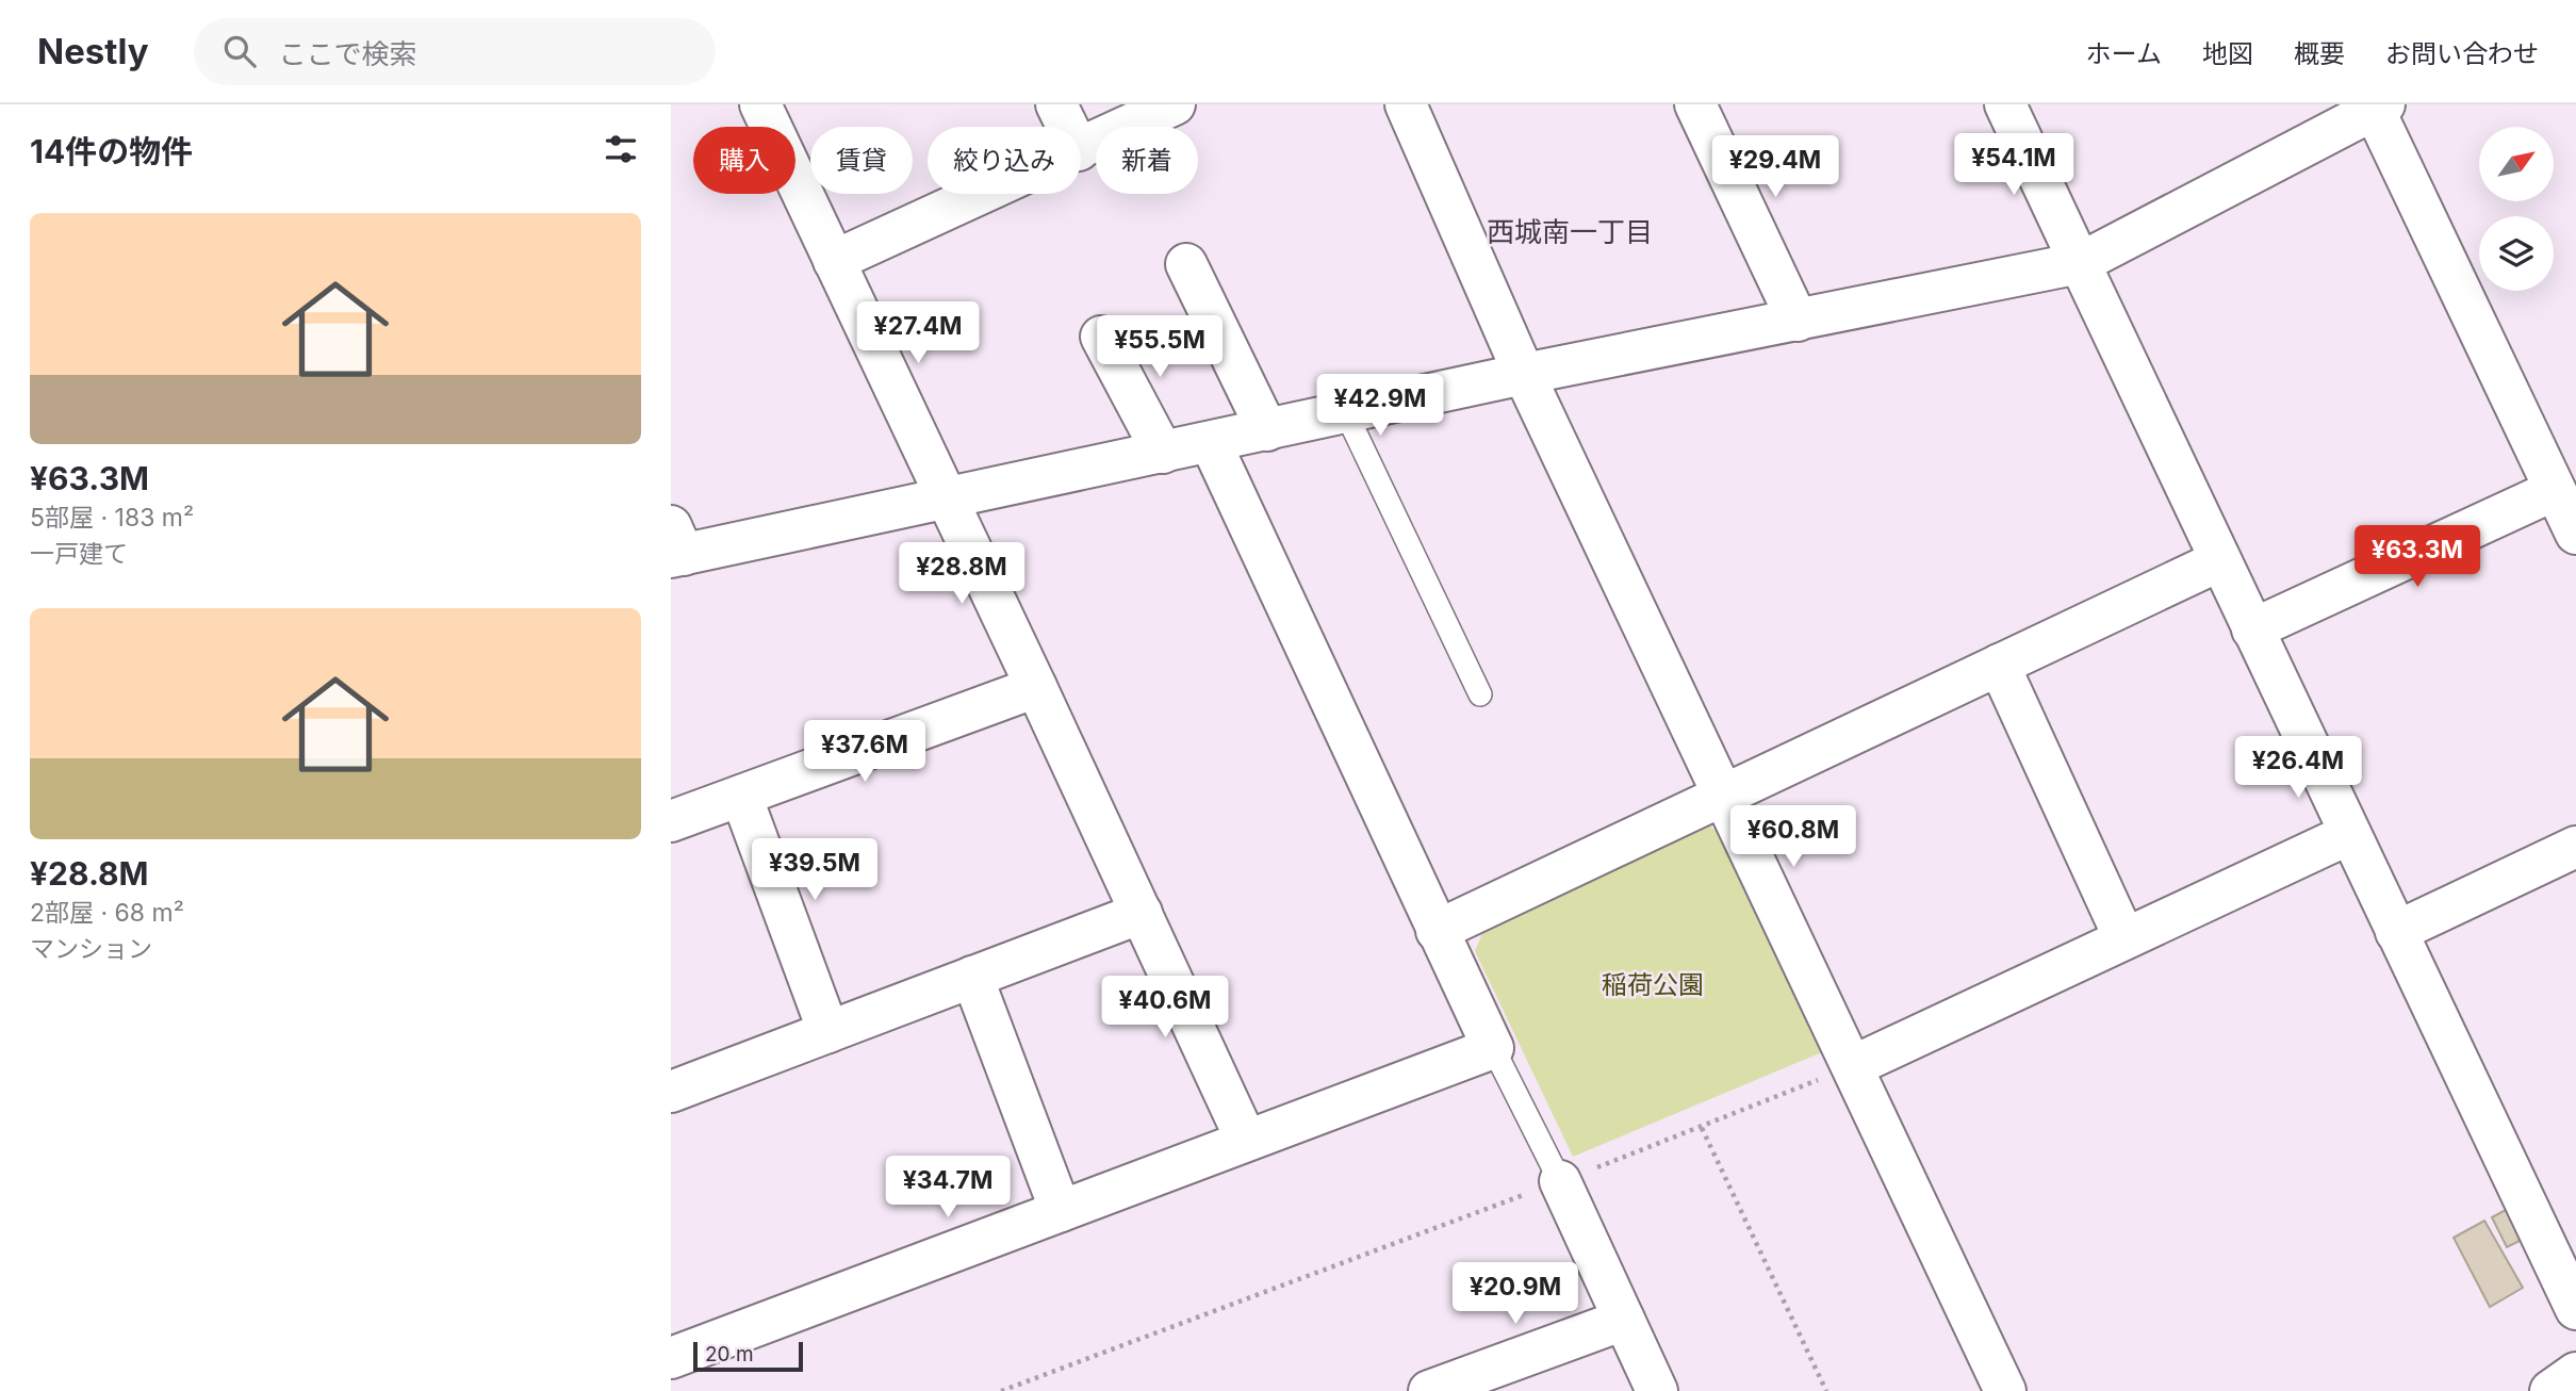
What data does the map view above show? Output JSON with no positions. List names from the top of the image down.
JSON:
{
  "districts": ["西城南一丁目"],
  "parks": ["稲荷公園"],
  "scale_bar": "20 m",
  "north": "top right",
  "page": {
    "header": "Nestly",
    "search": "ここで検索",
    "nav": [
      "ホーム",
      "地図",
      "概要",
      "お問い合わせ"
    ],
    "heading": "14件の物件",
    "chip": [
      "購入",
      "賃貸",
      "絞り込み",
      "新着"
    ],
    "price": [
      "¥54.1M",
      "¥29.4M",
      "¥27.4M",
      "¥55.5M",
      "¥42.9M",
      "¥63.3M",
      "¥28.8M",
      "¥37.6M",
      "¥26.4M",
      "¥60.8M",
      "¥39.5M",
      "¥40.6M",
      "¥34.7M",
      "¥20.9M"
    ],
    "list": [
      {
        "name": "¥63.3M",
        "note": "5部屋 · 183 m² · 一戸建て"
      },
      {
        "name": "¥28.8M",
        "note": "2部屋 · 68 m² · マンション"
      }
    ],
    "scale": "20 m"
  }
}
